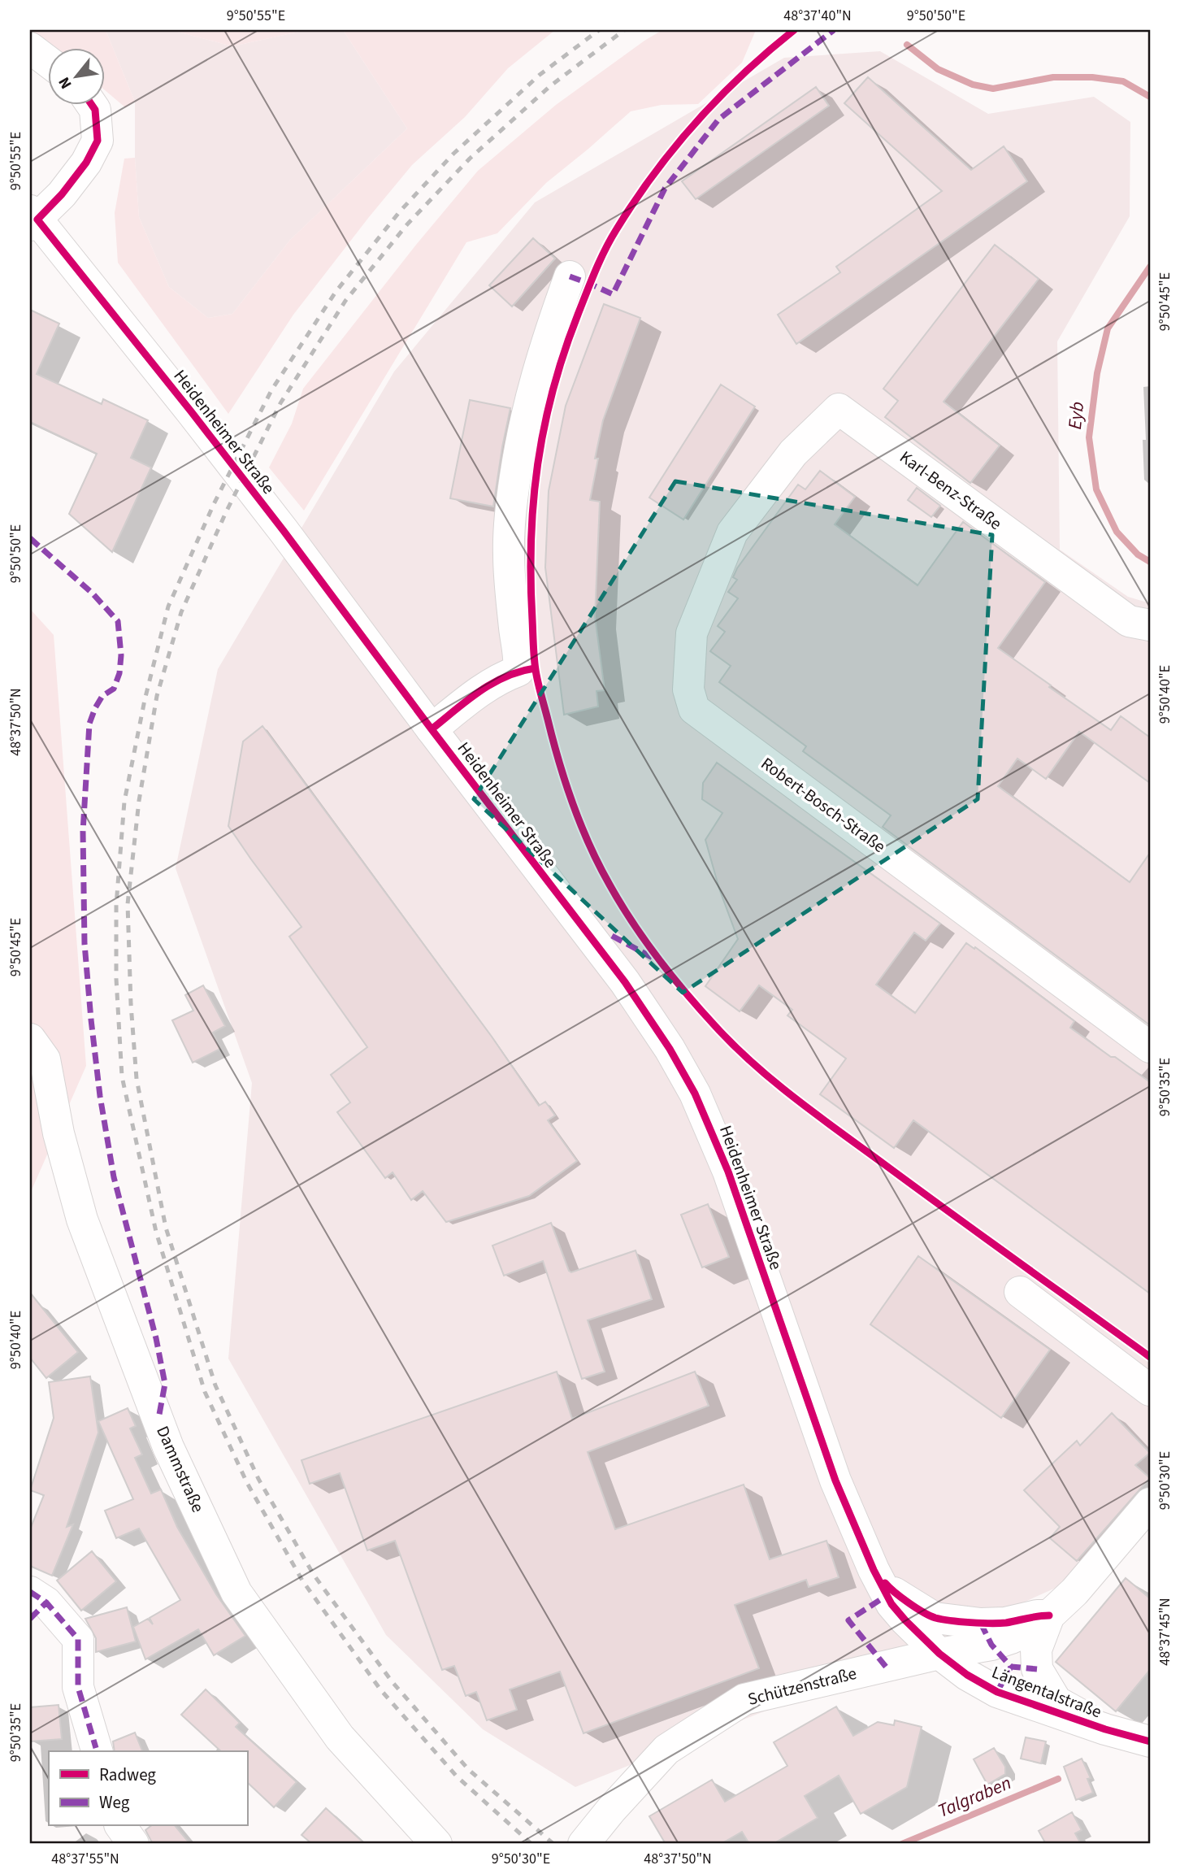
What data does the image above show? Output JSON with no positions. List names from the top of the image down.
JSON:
{
  "streets": {
    "street": [
      "Heidenheimer Straße",
      "Karl-Benz-Straße",
      "Robert-Bosch-Straße",
      "Dammstraße",
      "Schützenstraße",
      "Längentalstraße"
    ]
  },
  "crossings": [
    ["Heidenheimer Straße", "Schützenstraße"],
    ["Heidenheimer Straße", "Längentalstraße"],
    ["Karl-Benz-Straße", "Robert-Bosch-Straße"],
    ["Schützenstraße", "Längentalstraße"]
  ],
  "water": ["Eyb", "Talgraben"],
  "legend": ["Radweg", "Weg"],
  "north": "bottom left",
  "coordinates": [
    "9°50'55\"E",
    "48°37'40\"N",
    "9°50'50\"E",
    "9°50'45\"E",
    "9°50'40\"E",
    "48°37'50\"N",
    "9°50'35\"E",
    "9°50'30\"E",
    "48°37'45\"N",
    "48°37'55\"N"
  ]
}
